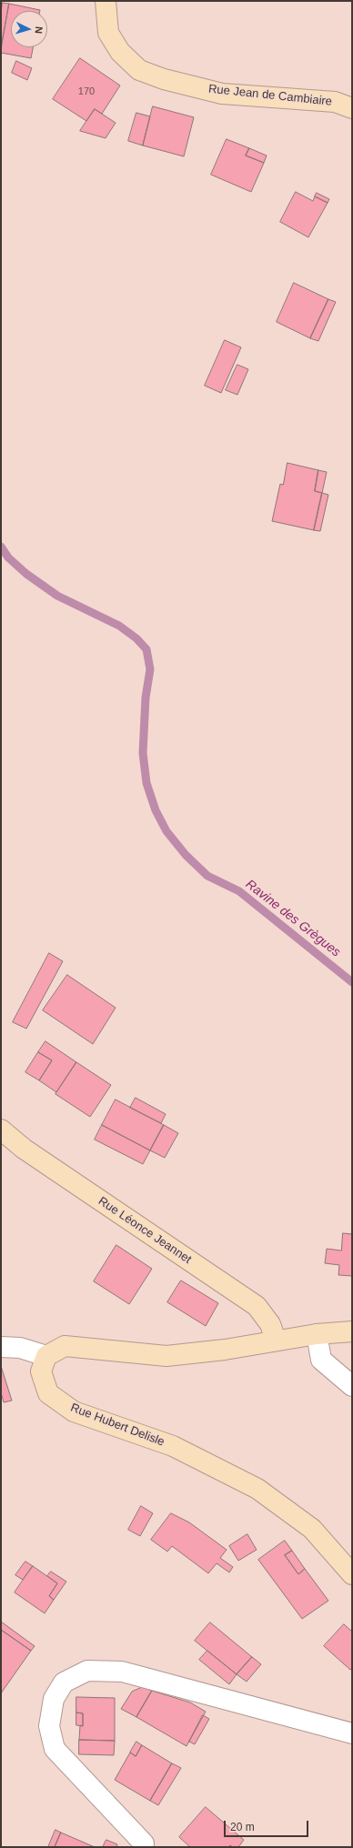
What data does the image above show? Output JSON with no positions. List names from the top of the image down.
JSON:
{
  "streets": {
    "main road": ["Rue Jean de Cambiaire", "Rue Léonce Jeannet", "Rue Hubert Delisle"]
  },
  "water": ["Ravine des Grègues"],
  "house_numbers": ["170"],
  "scale_bar": "20 m",
  "north": "right"
}
